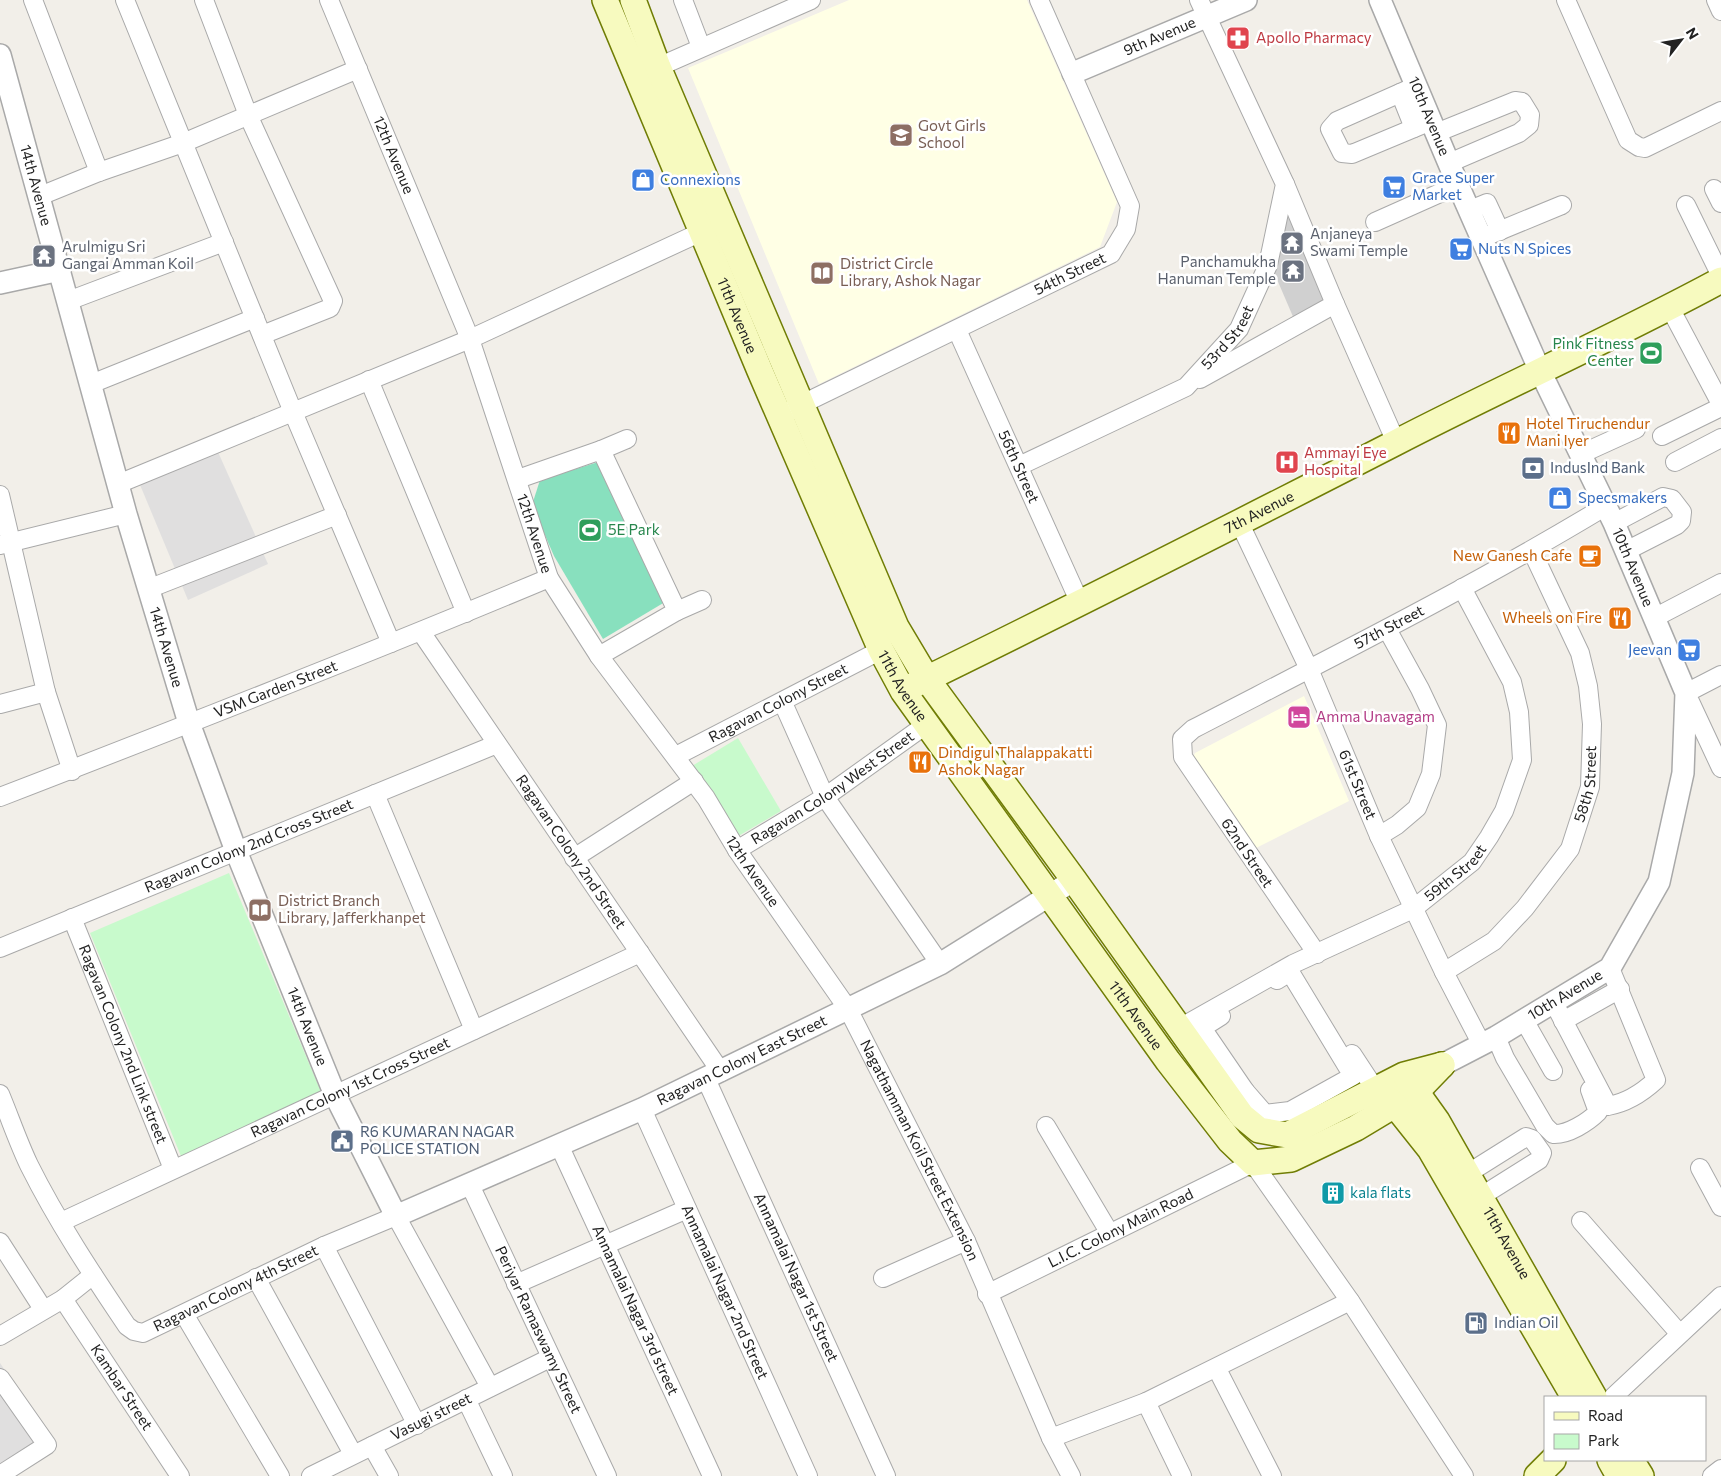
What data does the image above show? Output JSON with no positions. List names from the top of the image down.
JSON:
{
  "streets": {
    "main road": ["11th Avenue", "7th Avenue"],
    "street": [
      "9th Avenue",
      "10th Avenue",
      "12th Avenue",
      "14th Avenue",
      "54th Street",
      "53rd Street",
      "56th Street",
      "57th Street",
      "VSM Garden Street",
      "Ragavan Colony Street",
      "58th Street",
      "61st Street",
      "Ragavan Colony West Street",
      "Ragavan Colony 2nd Cross Street",
      "Ragavan Colony 2nd Street",
      "62nd Street",
      "59th Street",
      "Ragavan Colony 2nd Link street",
      "Ragavan Colony East Street",
      "Ragavan Colony 1st Cross Street",
      "Nagathamman Koil Street Extension",
      "L.I.C. Colony Main Road",
      "Annamalai Nagar 1st Street",
      "Ragavan Colony 4th Street",
      "Annamalai Nagar 2nd Street",
      "Annamalai Nagar 3rd street",
      "Periyar Ramaswamy Street",
      "Kambar Street",
      "Vasugi street"
    ]
  },
  "crossings": [
    ["9th Avenue", "54th Street"],
    ["10th Avenue", "11th Avenue"],
    ["10th Avenue", "7th Avenue"],
    ["10th Avenue", "57th Street"],
    ["10th Avenue", "61st Street"],
    ["12th Avenue", "VSM Garden Street"],
    ["12th Avenue", "Ragavan Colony Street"],
    ["12th Avenue", "Ragavan Colony West Street"],
    ["12th Avenue", "Ragavan Colony East Street"],
    ["12th Avenue", "Nagathamman Koil Street Extension"],
    ["14th Avenue", "VSM Garden Street"],
    ["14th Avenue", "Ragavan Colony 2nd Cross Street"],
    ["14th Avenue", "Ragavan Colony East Street"],
    ["14th Avenue", "Ragavan Colony 1st Cross Street"],
    ["14th Avenue", "Ragavan Colony 4th Street"],
    ["54th Street", "11th Avenue"],
    ["54th Street", "56th Street"],
    ["11th Avenue", "7th Avenue"],
    ["11th Avenue", "Ragavan Colony Street"],
    ["11th Avenue", "Ragavan Colony West Street"],
    ["11th Avenue", "59th Street"],
    ["11th Avenue", "Ragavan Colony East Street"],
    ["11th Avenue", "L.I.C. Colony Main Road"],
    ["53rd Street", "56th Street"],
    ["56th Street", "7th Avenue"],
    ["7th Avenue", "61st Street"],
    ["57th Street", "58th Street"],
    ["57th Street", "61st Street"],
    ["57th Street", "62nd Street"],
    ["57th Street", "59th Street"],
    ["VSM Garden Street", "Ragavan Colony 2nd Street"],
    ["58th Street", "61st Street"],
    ["61st Street", "59th Street"],
    ["Ragavan Colony 2nd Cross Street", "Ragavan Colony 2nd Street"],
    ["Ragavan Colony 2nd Cross Street", "Ragavan Colony 2nd Link street"],
    ["Ragavan Colony 2nd Street", "Ragavan Colony East Street"],
    ["Ragavan Colony 2nd Street", "Ragavan Colony 1st Cross Street"],
    ["Ragavan Colony 2nd Street", "Annamalai Nagar 1st Street"],
    ["62nd Street", "59th Street"],
    ["Ragavan Colony 2nd Link street", "Ragavan Colony 1st Cross Street"],
    ["Ragavan Colony East Street", "Nagathamman Koil Street Extension"],
    ["Ragavan Colony East Street", "Annamalai Nagar 1st Street"],
    ["Ragavan Colony East Street", "Ragavan Colony 4th Street"],
    ["Ragavan Colony East Street", "Annamalai Nagar 2nd Street"],
    ["Ragavan Colony East Street", "Annamalai Nagar 3rd street"],
    ["Ragavan Colony East Street", "Periyar Ramaswamy Street"],
    ["Ragavan Colony 1st Cross Street", "Ragavan Colony 4th Street"],
    ["Nagathamman Koil Street Extension", "L.I.C. Colony Main Road"],
    ["Periyar Ramaswamy Street", "Vasugi street"]
  ],
  "places": {
    "pharmacy": ["Apollo Pharmacy"],
    "school or university": ["Govt Girls School"],
    "shop": ["Connexions", "Specsmakers"],
    "supermarket": ["Grace Super Market", "Nuts N Spices", "Jeevan"],
    "temple": ["Anjaneya Swami Temple", "Arulmigu Sri Gangai Amman Koil", "Panchamukha Hanuman Temple"],
    "library": ["District Circle Library, Ashok Nagar", "District Branch Library, Jafferkhanpet"],
    "sports": ["Pink Fitness Center", "5E Park"],
    "restaurant": ["Hotel Tiruchendur Mani Iyer", "Wheels on Fire", "Dindigul Thalappakatti Ashok Nagar"],
    "hospital": ["Ammayi Eye Hospital"],
    "bank": ["IndusInd Bank"],
    "cafe": ["New Ganesh Cafe"],
    "hotel": ["Amma Unavagam"],
    "public building": ["R6 KUMARAN NAGAR POLICE STATION"],
    "building": ["kala flats"],
    "fuel station": ["Indian Oil"]
  },
  "legend": ["Road", "Park"],
  "north": "top right"
}
